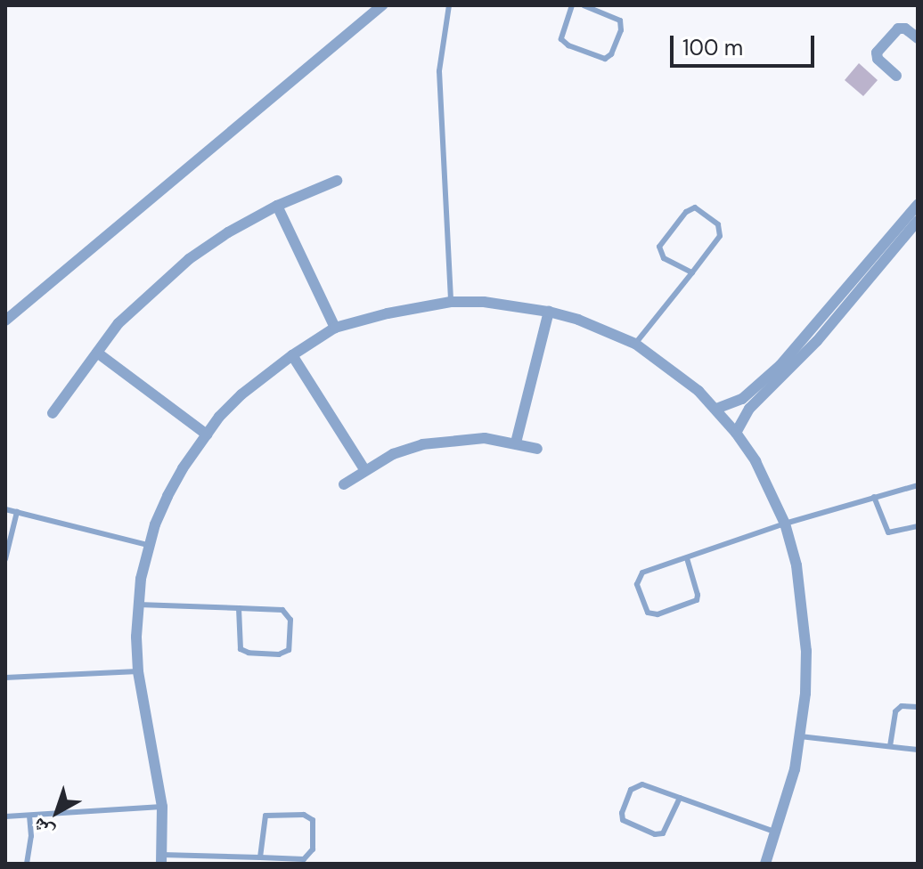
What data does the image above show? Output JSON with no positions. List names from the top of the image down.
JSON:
{
  "scale_bar": "100 m",
  "north": "bottom left"
}
